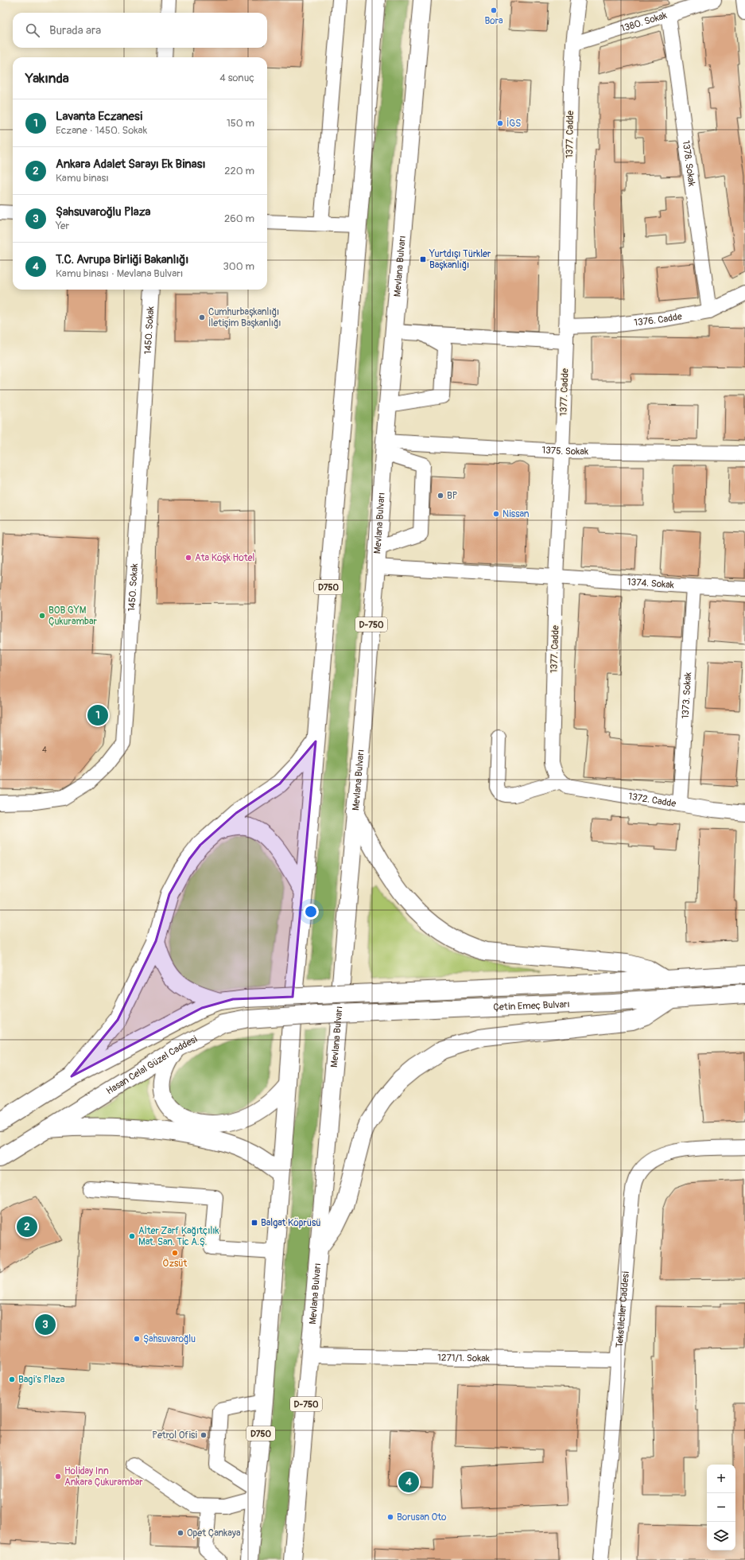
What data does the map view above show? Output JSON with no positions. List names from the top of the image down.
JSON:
{
  "streets": {
    "main road": [
      "Mevlana Bulvarı",
      "D750",
      "D-750",
      "Çetin Emeç Bulvarı",
      "Hasan Celal Güzel Caddesi"
    ],
    "street": [
      "1380. Sokak",
      "1377. Cadde",
      "1378. Sokak",
      "1376. Cadde",
      "1450. Sokak",
      "1375. Sokak",
      "1374. Sokak",
      "1373. Sokak",
      "1372. Cadde",
      "Tekstilciler Caddesi",
      "1271/1. Sokak"
    ]
  },
  "crossings": [
    ["1380. Sokak", "1377. Cadde"],
    ["1380. Sokak", "1378. Sokak"],
    ["1377. Cadde", "1376. Cadde"],
    ["1377. Cadde", "1375. Sokak"],
    ["1377. Cadde", "1374. Sokak"],
    ["1377. Cadde", "1372. Cadde"],
    ["1378. Sokak", "1376. Cadde"],
    ["Mevlana Bulvarı", "1375. Sokak"],
    ["Mevlana Bulvarı", "1374. Sokak"],
    ["Mevlana Bulvarı", "1271/1. Sokak"],
    ["1374. Sokak", "1373. Sokak"],
    ["1373. Sokak", "1372. Cadde"],
    ["Çetin Emeç Bulvarı", "Hasan Celal Güzel Caddesi"],
    ["Tekstilciler Caddesi", "1271/1. Sokak"]
  ],
  "places": {
    "other": [
      "Bora",
      "İGS",
      "Cumhurbaşkanlığı İletişim Başkanlığı",
      "BP",
      "Nissan",
      "Ata Köşk Hotel",
      "BOB GYM Çukurambar",
      "Alter Zarf Kağıtçılık Mat. San. Tic A.Ş.",
      "Özsüt",
      "Şahsuvaroğlu",
      "Bagi's Plaza",
      "Petrol Ofisi",
      "Holiday Inn Ankara Çukurambar",
      "Borusan Oto",
      "Opet Çankaya"
    ],
    "transit": ["Yurtdışı Türkler Başkanlığı", "Balgat Köprüsü"]
  },
  "house_numbers": ["4"],
  "page": {
    "search": "Burada ara",
    "heading": ["Yakında", "4 sonuç"],
    "list": [
      {
        "mark": "1",
        "name": "Lavanta Eczanesi",
        "note": "Eczane · 1450. Sokak",
        "value": "150 m"
      },
      {
        "mark": "2",
        "name": "Ankara Adalet Sarayı Ek Binası",
        "note": "Kamu binası",
        "value": "220 m"
      },
      {
        "mark": "3",
        "name": "Şahsuvaroğlu Plaza",
        "note": "Yer",
        "value": "260 m"
      },
      {
        "mark": "4",
        "name": "T.C. Avrupa Birliği Bakanlığı",
        "note": "Kamu binası · Mevlana Bulvarı",
        "value": "300 m"
      }
    ],
    "pins": [
      "1",
      "2",
      "3",
      "4"
    ],
    "map_buttons": ["+", "−"]
  }
}
